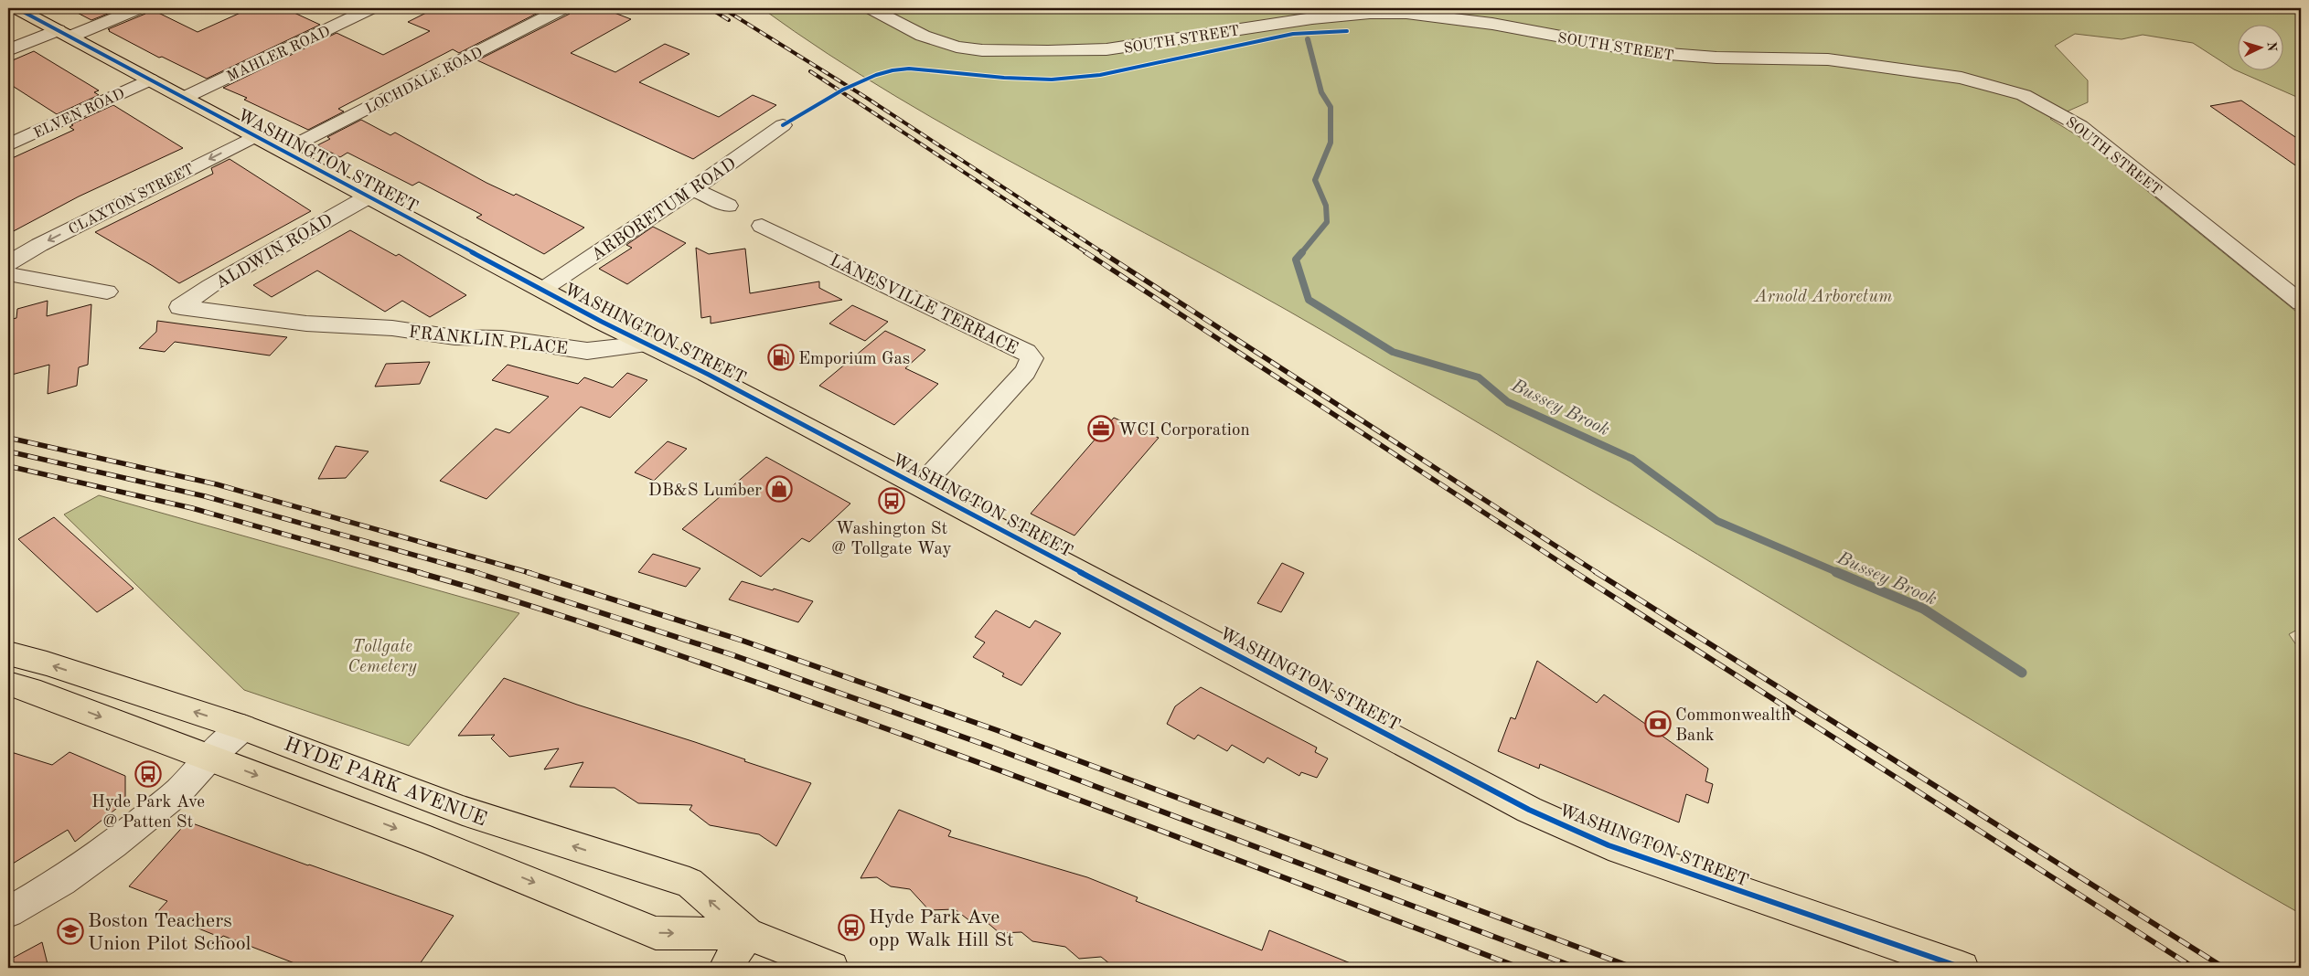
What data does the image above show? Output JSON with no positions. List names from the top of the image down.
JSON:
{
  "streets": {
    "main road": ["WASHINGTON STREET", "HYDE PARK AVENUE"],
    "street": [
      "SOUTH STREET",
      "MAHLER ROAD",
      "LOCHDALE ROAD",
      "ELVEN ROAD",
      "CLAXTON STREET",
      "ARBORETUM ROAD",
      "ALDWIN ROAD",
      "LANESVILLE TERRACE",
      "FRANKLIN PLACE"
    ]
  },
  "crossings": [
    ["MAHLER ROAD", "WASHINGTON STREET"],
    ["LOCHDALE ROAD", "WASHINGTON STREET"],
    ["ELVEN ROAD", "WASHINGTON STREET"],
    ["WASHINGTON STREET", "CLAXTON STREET"],
    ["WASHINGTON STREET", "ARBORETUM ROAD"],
    ["WASHINGTON STREET", "ALDWIN ROAD"],
    ["WASHINGTON STREET", "LANESVILLE TERRACE"],
    ["WASHINGTON STREET", "FRANKLIN PLACE"],
    ["ALDWIN ROAD", "FRANKLIN PLACE"]
  ],
  "water": ["Bussey Brook"],
  "parks": ["Arnold Arboretum", "Tollgate Cemetery"],
  "places": {
    "fuel station": ["Emporium Gas"],
    "office": ["WCI Corporation"],
    "shop": ["DB&S Lumber"],
    "bus stop": ["Washington St @ Tollgate Way", "Hyde Park Ave @ Patten St", "Hyde Park Ave opp Walk Hill St"],
    "bank": ["Commonwealth Bank"],
    "school or university": ["Boston Teachers Union Pilot School"]
  },
  "north": "right"
}
